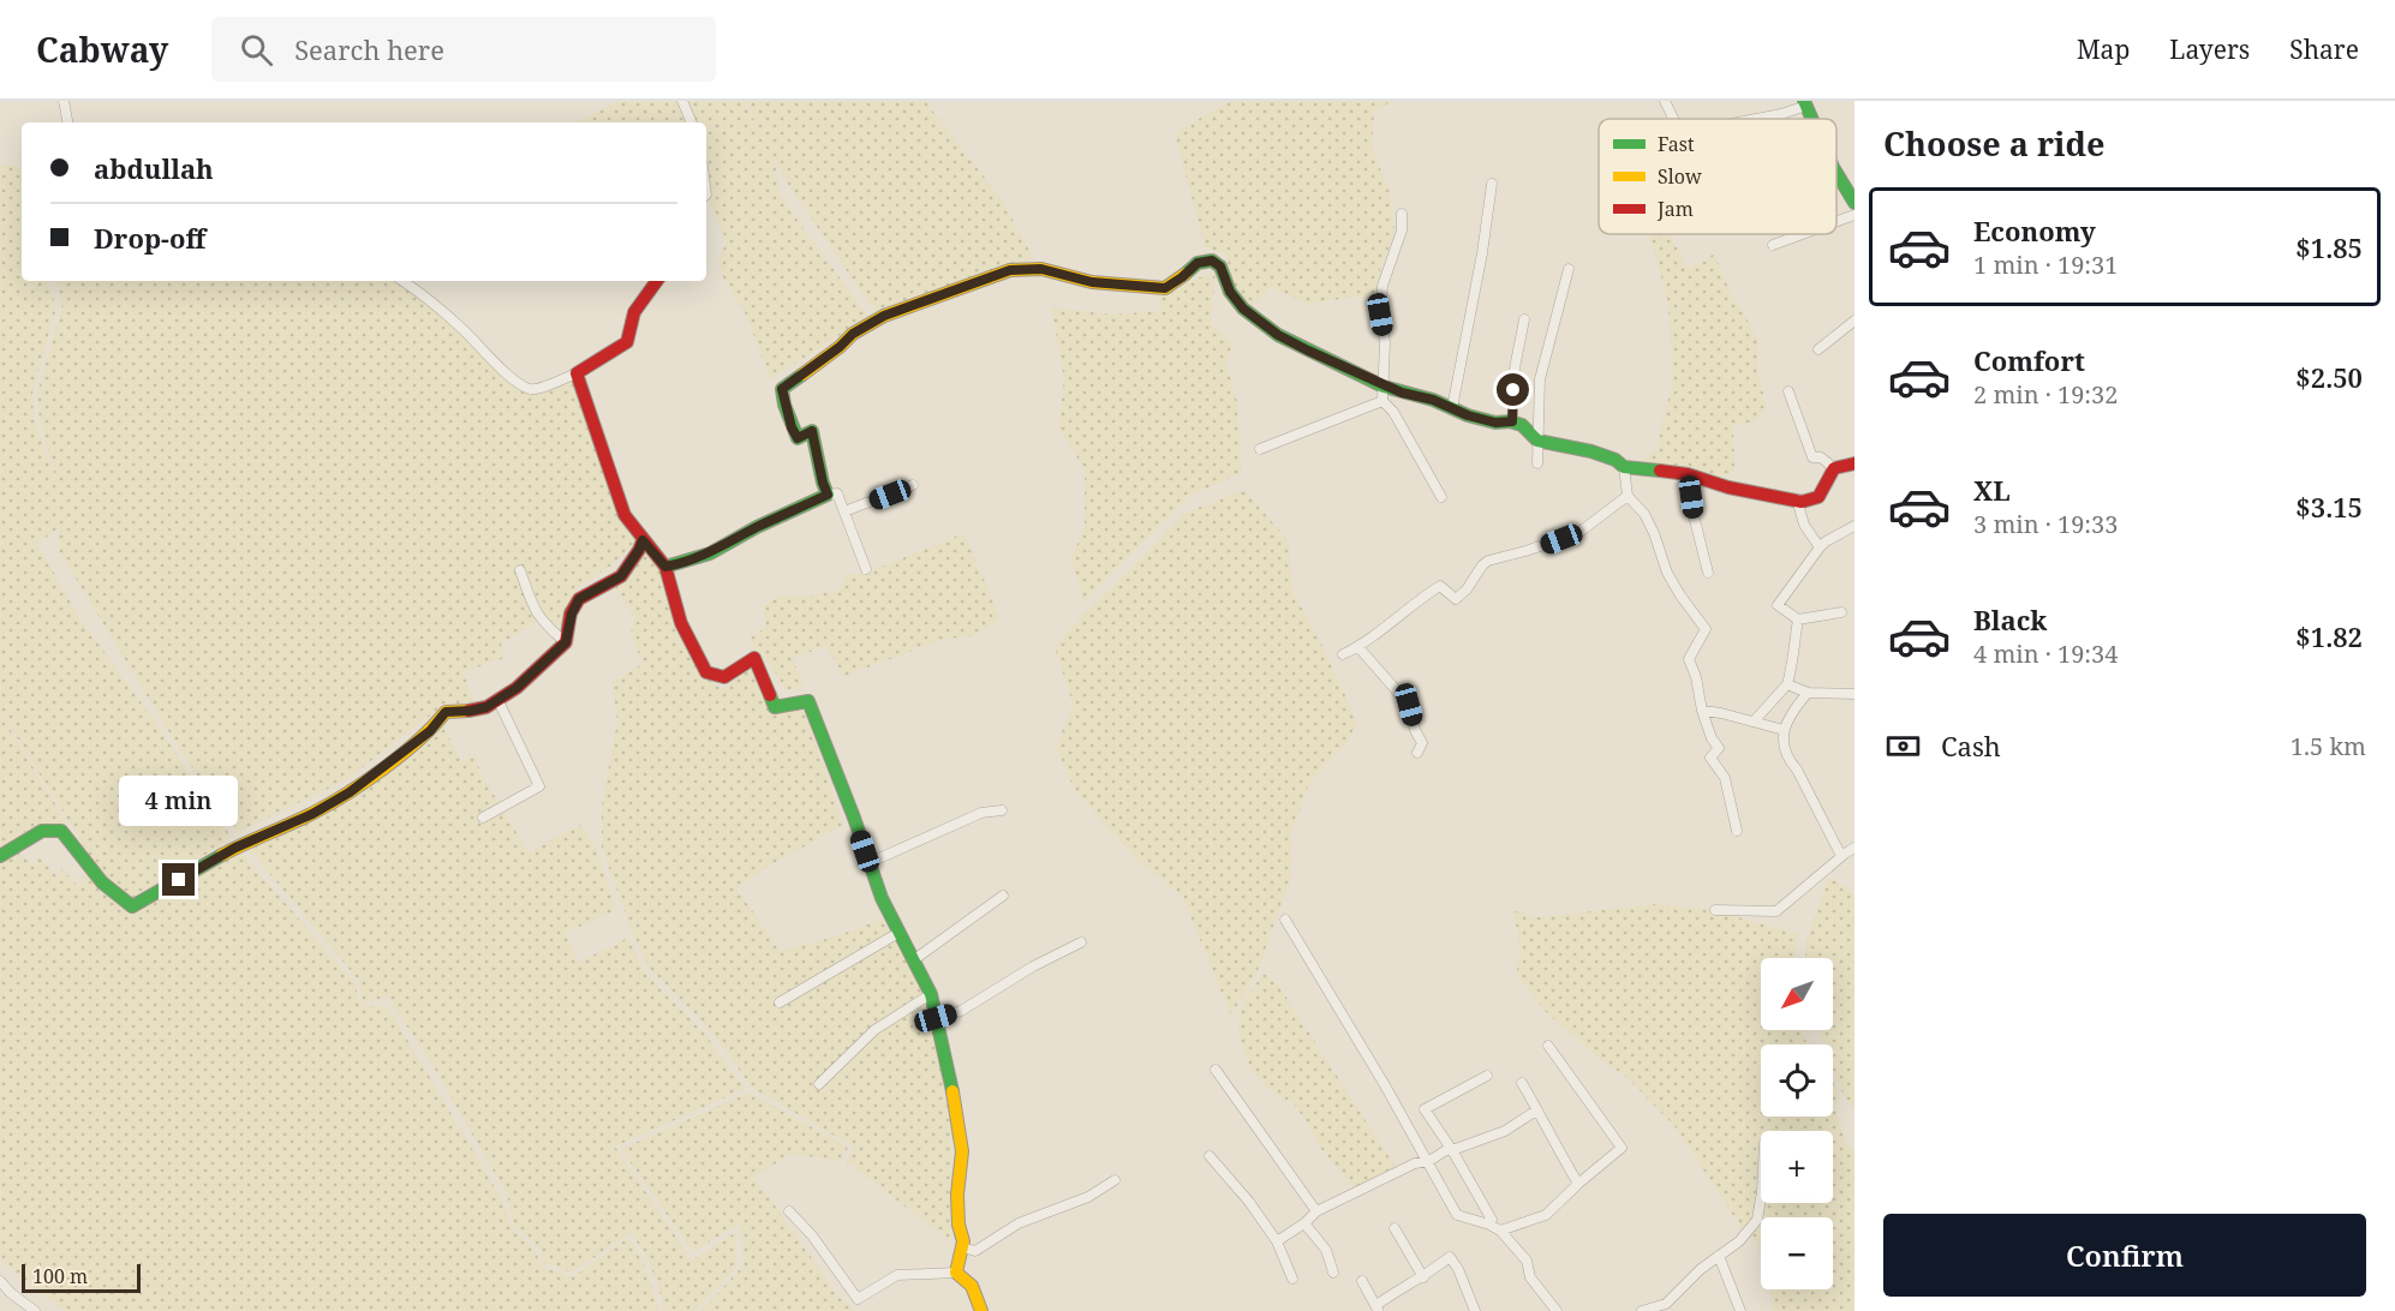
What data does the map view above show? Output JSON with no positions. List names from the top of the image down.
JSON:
{
  "legend": ["Fast", "Slow", "Jam"],
  "scale_bar": "100 m",
  "north": "bottom left",
  "page": {
    "header": "Cabway",
    "search": "Search here",
    "nav": ["Map", "Layers", "Share"],
    "heading": "Choose a ride",
    "banner": ["abdullah", "Drop-off"],
    "list": [
      {
        "name": "Economy",
        "note": "1 min · 19:31",
        "value": "$1.85"
      },
      {
        "name": "Comfort",
        "note": "2 min · 19:32",
        "value": "$2.50"
      },
      {
        "name": "XL",
        "note": "3 min · 19:33",
        "value": "$3.15"
      },
      {
        "name": "Black",
        "note": "4 min · 19:34",
        "value": "$1.82"
      }
    ],
    "pay": ["Cash", "1.5 km"],
    "bubble": "4 min",
    "map_buttons": ["+", "−"],
    "buttons": "Confirm",
    "scale": "100 m"
  }
}
